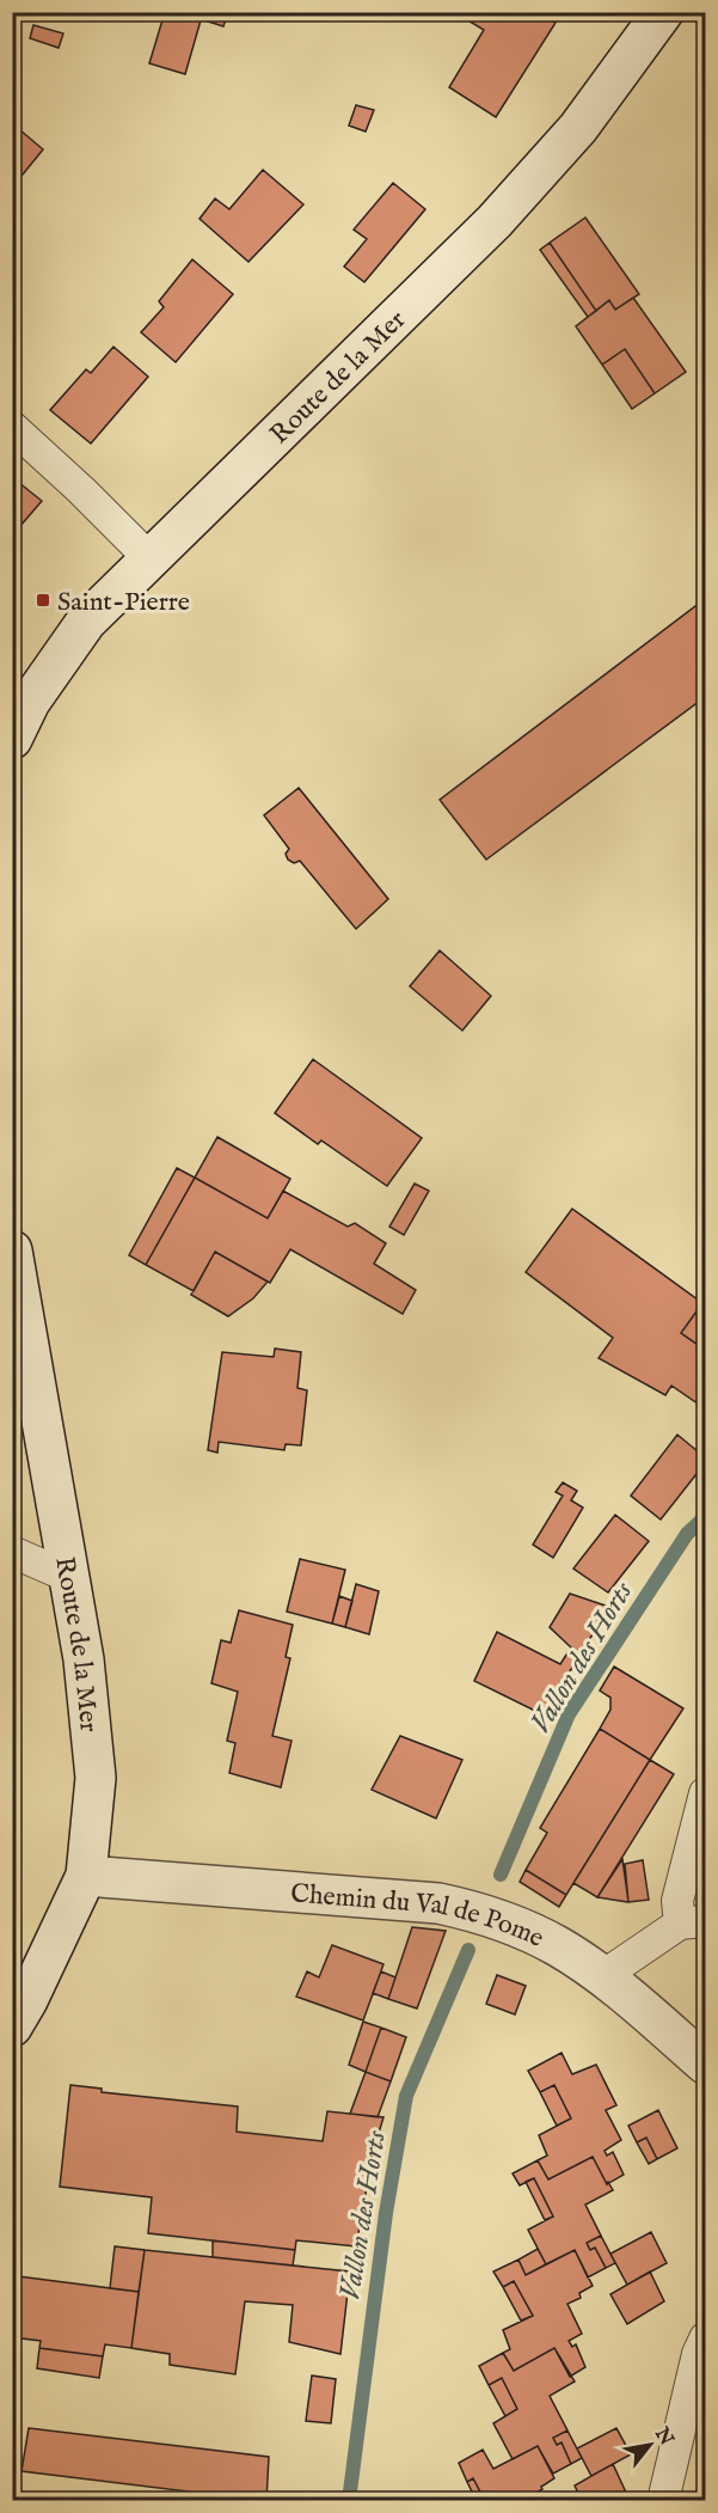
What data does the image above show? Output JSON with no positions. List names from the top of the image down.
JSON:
{
  "streets": {
    "main road": ["Route de la Mer", "Chemin du Val de Pome"]
  },
  "crossings": [
    ["Route de la Mer", "Chemin du Val de Pome"]
  ],
  "water": ["Vallon des Horts"],
  "places": {
    "transit": ["Saint-Pierre"]
  },
  "north": "top right"
}
